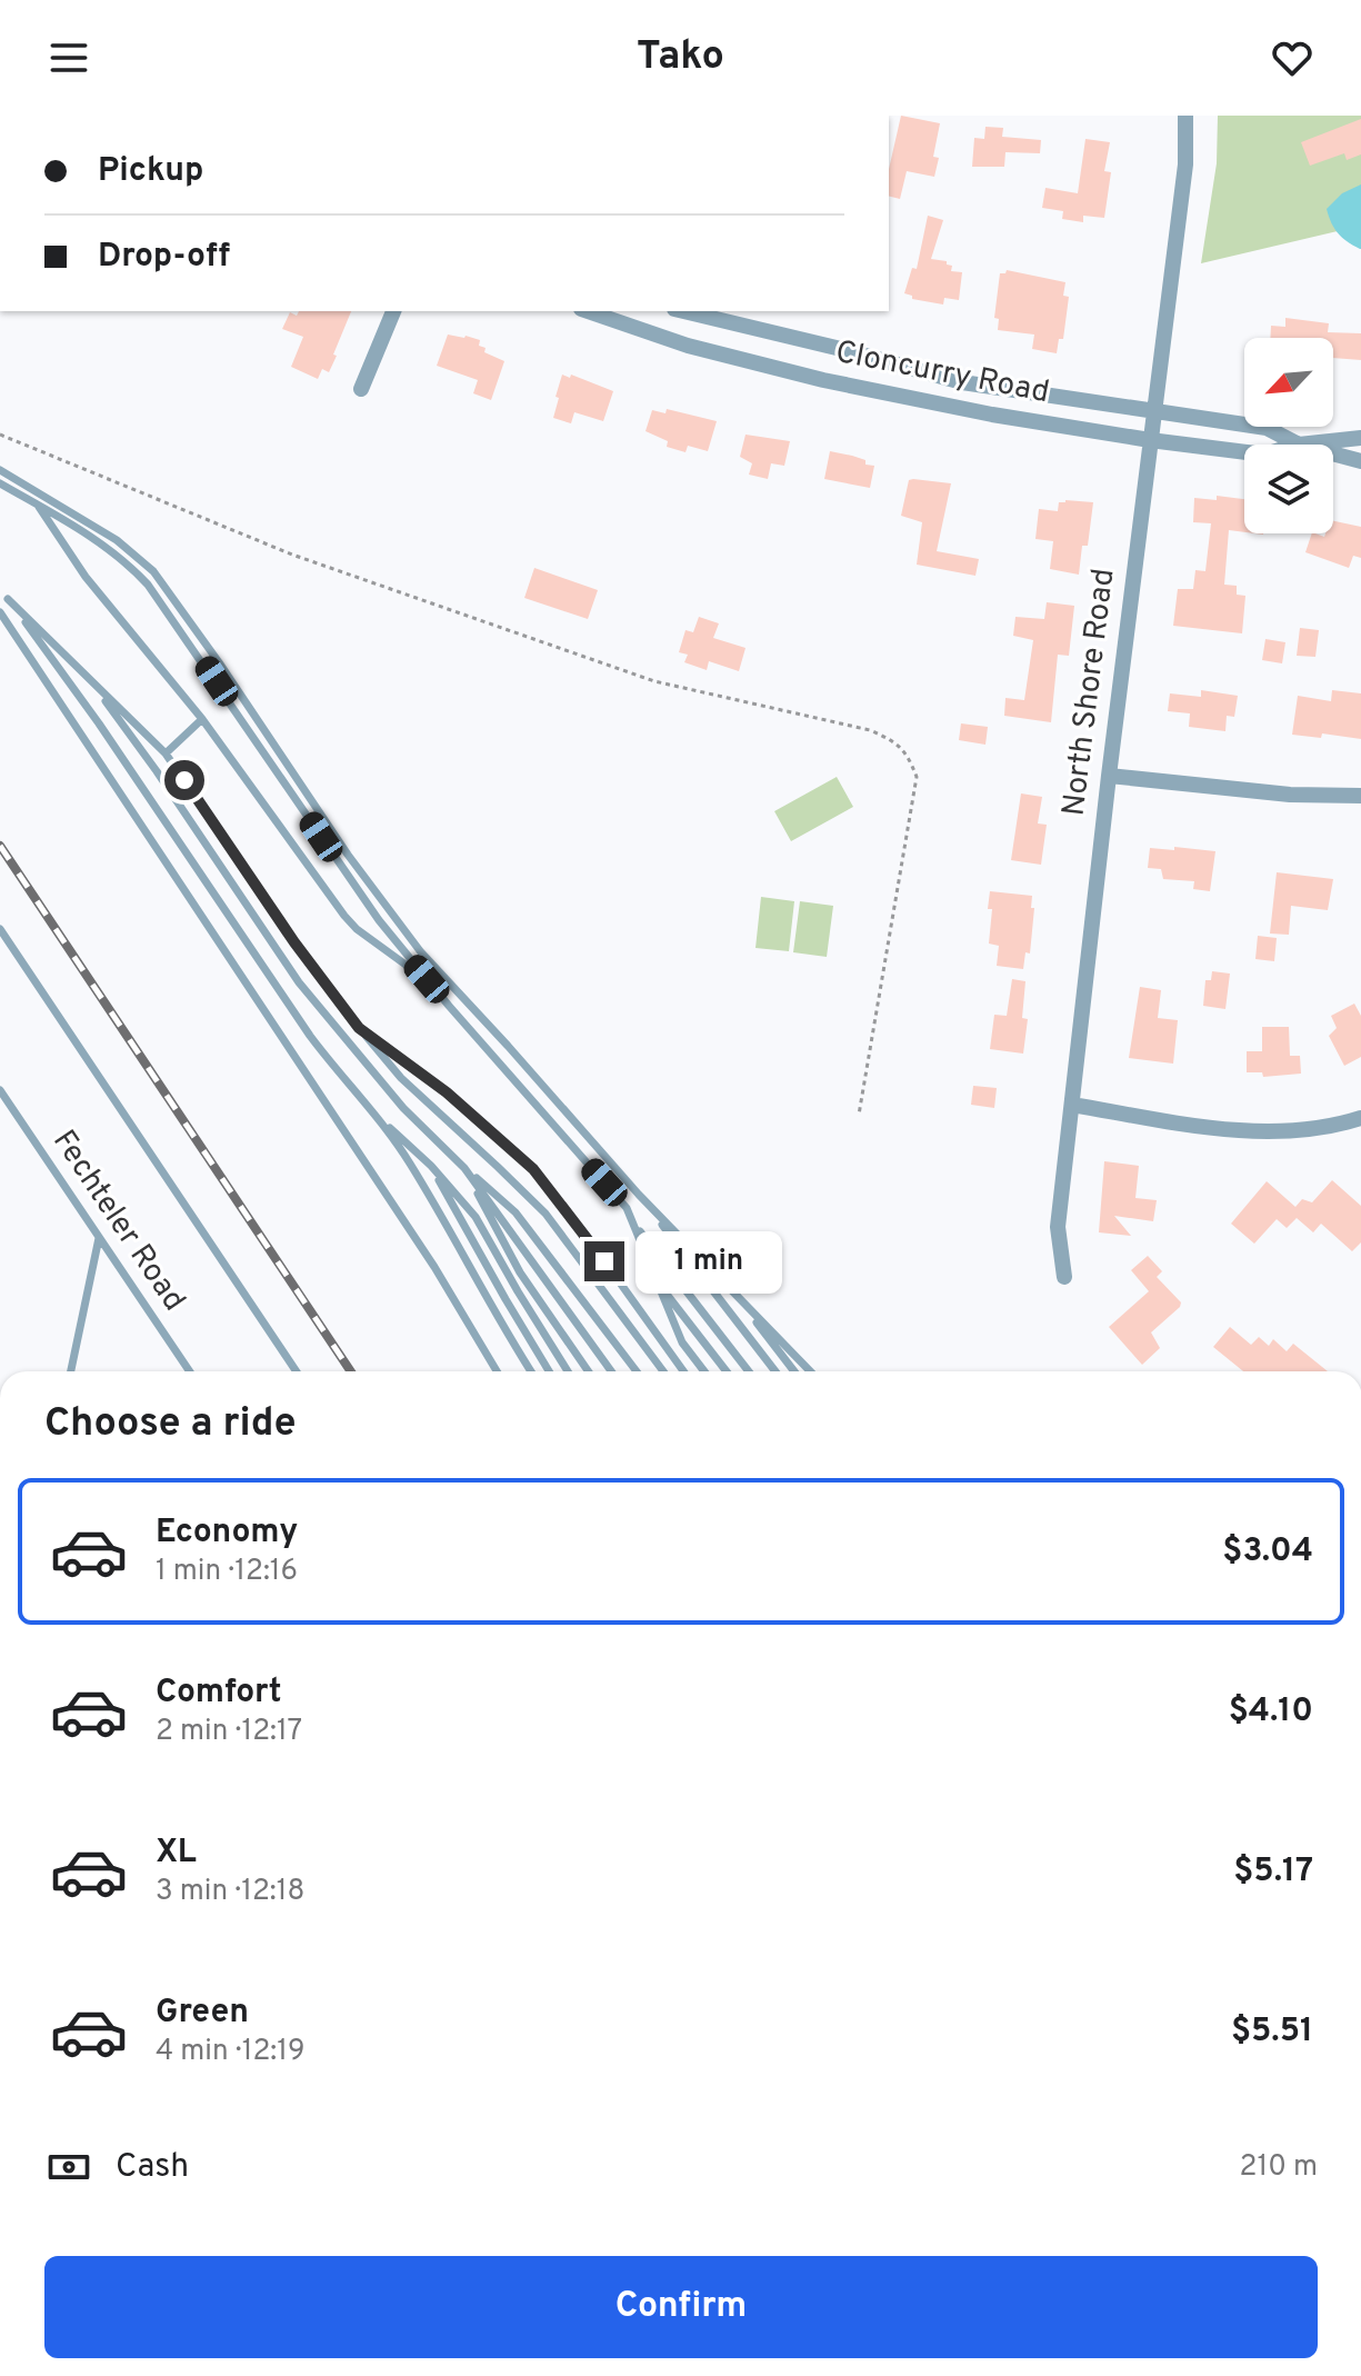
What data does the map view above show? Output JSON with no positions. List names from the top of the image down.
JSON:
{
  "streets": {
    "street": ["Cloncurry Road", "North Shore Road"],
    "lane": ["Fechteler Road"]
  },
  "crossings": [
    ["Cloncurry Road", "North Shore Road"]
  ],
  "north": "bottom left",
  "page": {
    "header": "Tako",
    "banner": ["Pickup", "Drop-off"],
    "bubble": "1 min",
    "heading": "Choose a ride",
    "list": [
      {
        "name": "Economy",
        "note": "1 min · 12:16",
        "value": "$3.04"
      },
      {
        "name": "Comfort",
        "note": "2 min · 12:17",
        "value": "$4.10"
      },
      {
        "name": "XL",
        "note": "3 min · 12:18",
        "value": "$5.17"
      },
      {
        "name": "Green",
        "note": "4 min · 12:19",
        "value": "$5.51"
      }
    ],
    "pay": ["Cash", "210 m"],
    "buttons": "Confirm"
  }
}
